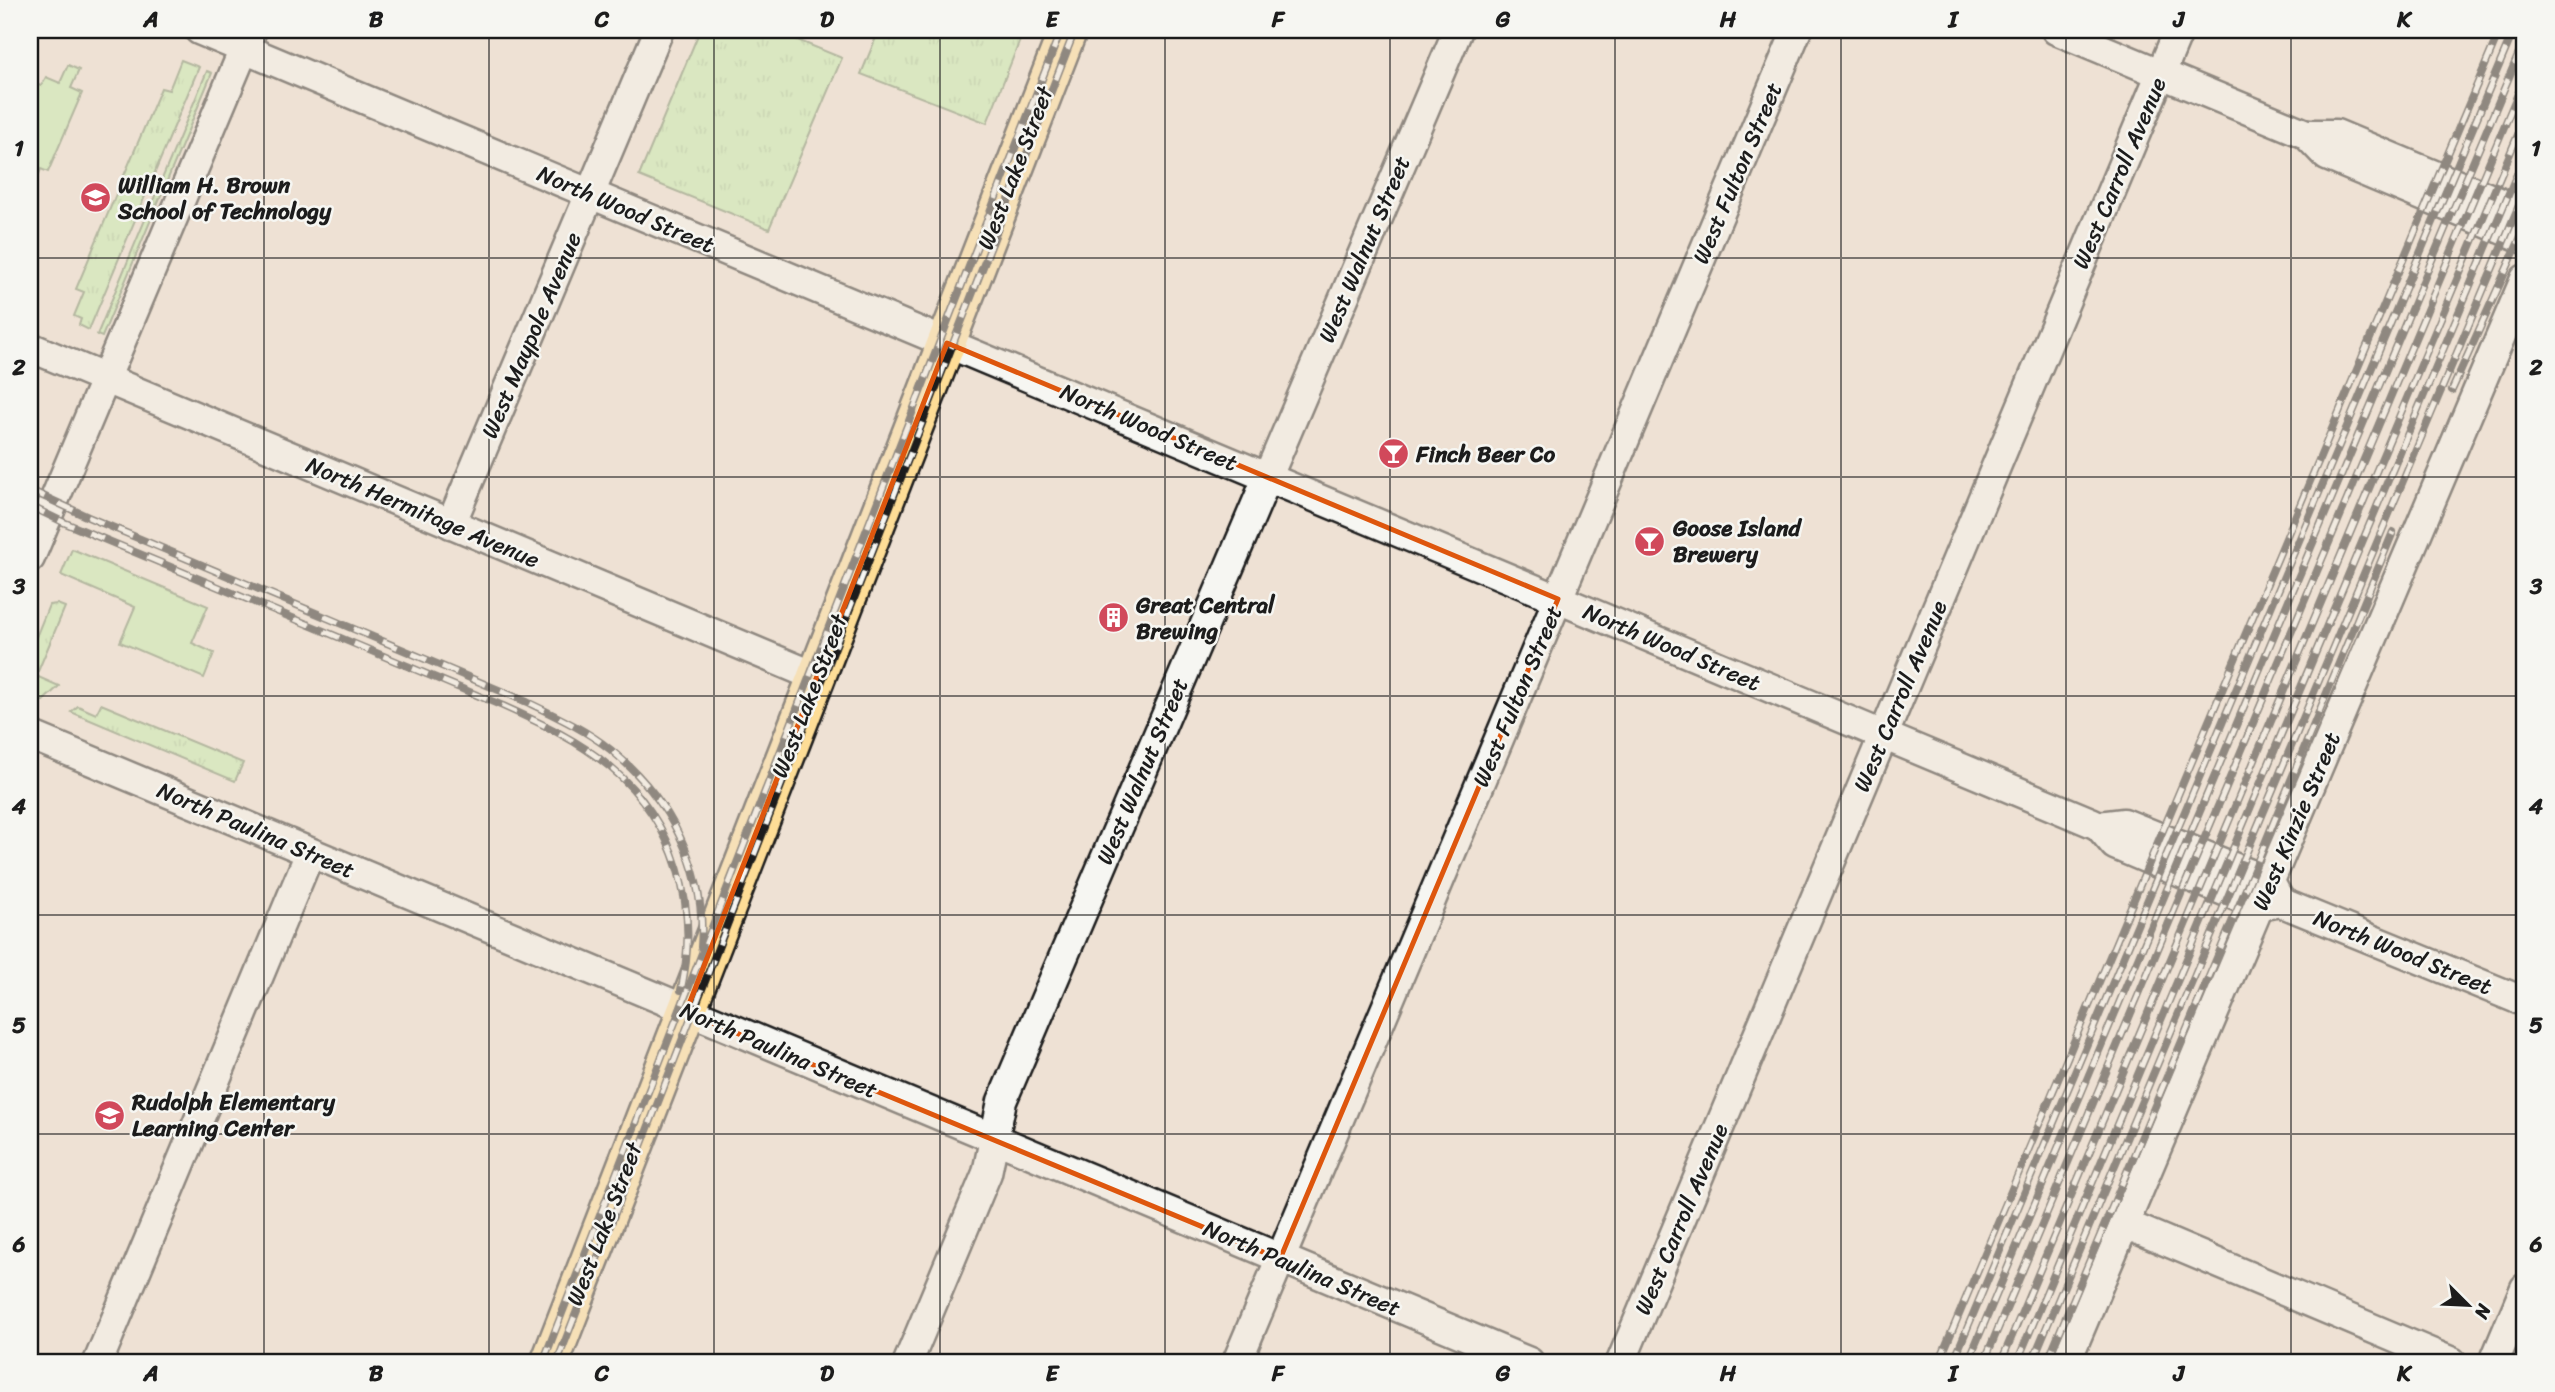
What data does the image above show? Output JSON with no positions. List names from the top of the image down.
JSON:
{
  "streets": {
    "main road": ["West Lake Street"],
    "street": [
      "West Fulton Street",
      "West Carroll Avenue",
      "North Wood Street",
      "West Walnut Street",
      "West Maypole Avenue",
      "North Hermitage Avenue",
      "West Kinzie Street",
      "North Paulina Street"
    ]
  },
  "crossings": [
    ["West Lake Street", "North Wood Street"],
    ["West Lake Street", "North Hermitage Avenue"],
    ["West Lake Street", "North Paulina Street"],
    ["West Fulton Street", "North Wood Street"],
    ["West Fulton Street", "North Paulina Street"],
    ["West Carroll Avenue", "North Wood Street"],
    ["North Wood Street", "West Walnut Street"],
    ["North Wood Street", "West Maypole Avenue"],
    ["North Wood Street", "West Kinzie Street"],
    ["West Walnut Street", "North Paulina Street"],
    ["West Maypole Avenue", "North Hermitage Avenue"]
  ],
  "places": {
    "school or university": ["William H. Brown School of Technology", "Rudolph Elementary Learning Center"],
    "bar": ["Finch Beer Co", "Goose Island Brewery"],
    "building": ["Great Central Brewing"]
  },
  "north": "bottom right",
  "grid": {
    "columns": [
      "A",
      "B",
      "C",
      "D",
      "E",
      "F",
      "G",
      "H",
      "I",
      "J",
      "K"
    ],
    "rows": [
      "1",
      "2",
      "3",
      "4",
      "5",
      "6"
    ]
  }
}
